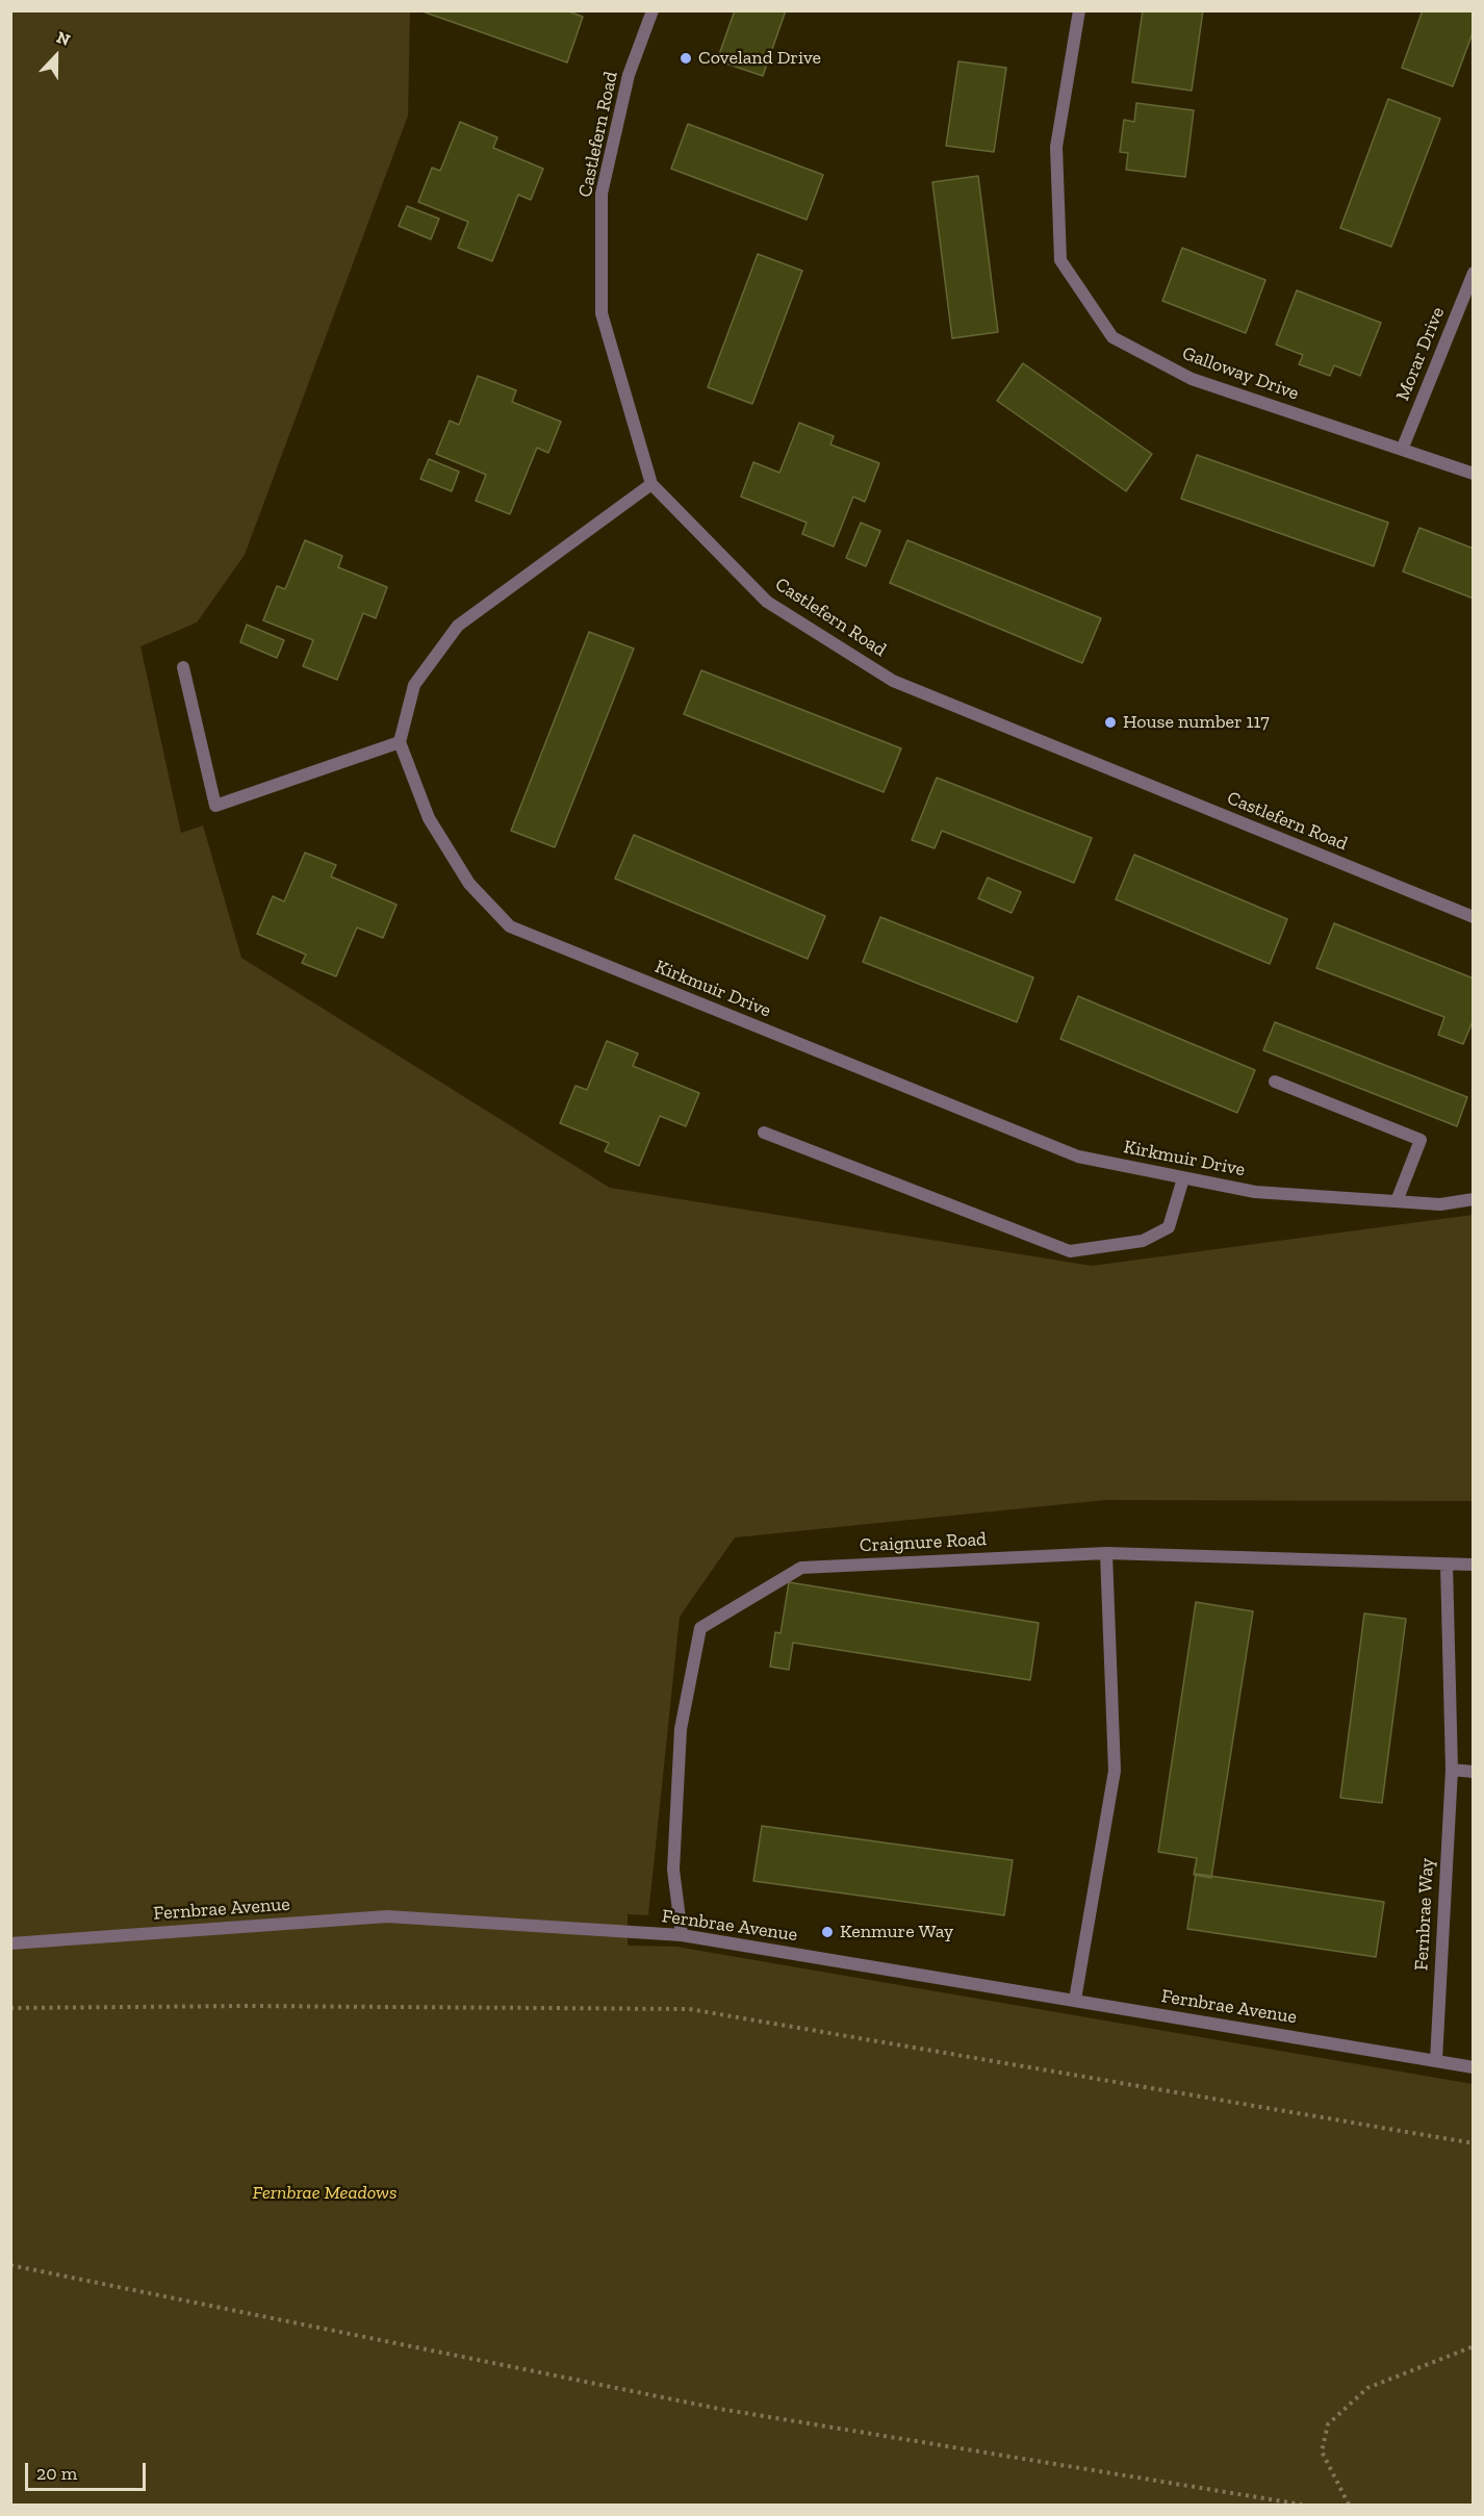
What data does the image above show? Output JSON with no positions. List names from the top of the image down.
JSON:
{
  "streets": {
    "street": [
      "Castlefern Road",
      "Morar Drive",
      "Galloway Drive",
      "Kirkmuir Drive",
      "Craignure Road",
      "Fernbrae Avenue",
      "Fernbrae Way"
    ]
  },
  "crossings": [
    ["Morar Drive", "Galloway Drive"],
    ["Craignure Road", "Fernbrae Avenue"],
    ["Craignure Road", "Fernbrae Way"],
    ["Fernbrae Avenue", "Fernbrae Way"]
  ],
  "parks": ["Fernbrae Meadows"],
  "places": ["Coveland Drive", "House number 117", "Kenmure Way"],
  "scale_bar": "20 m",
  "north": "top"
}
